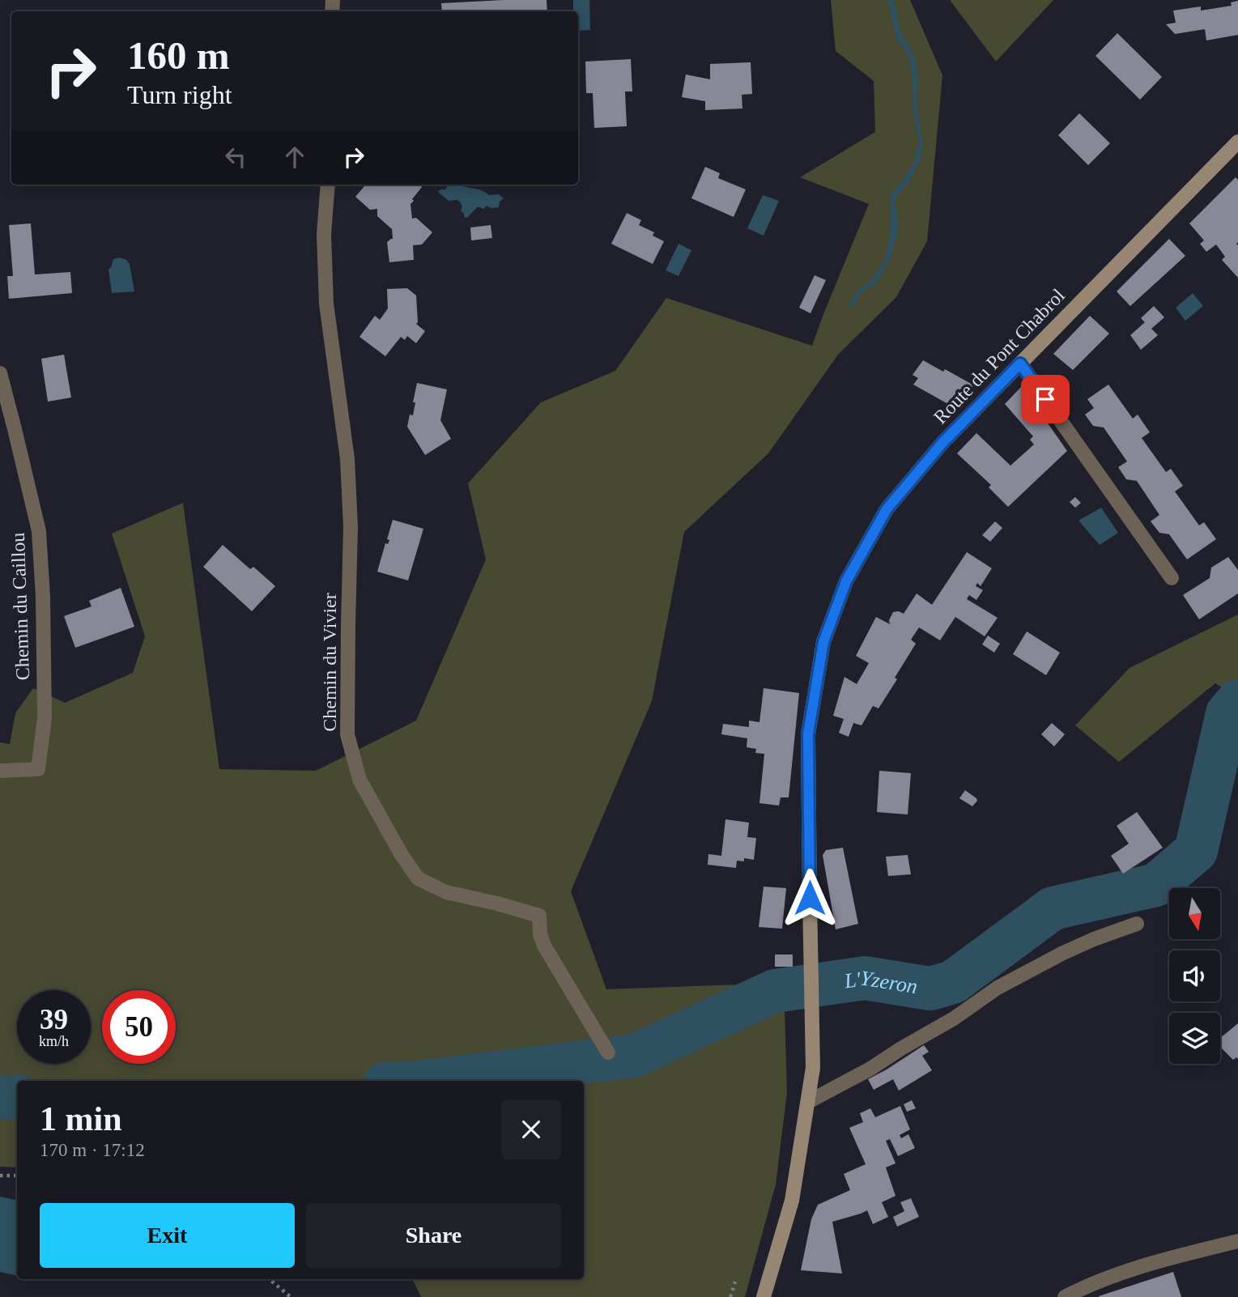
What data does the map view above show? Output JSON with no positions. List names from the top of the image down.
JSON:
{
  "streets": {
    "main road": ["Route du Pont Chabrol"],
    "street": ["Chemin du Caillou", "Chemin du Vivier"]
  },
  "water": ["L'Yzeron"],
  "north": "bottom",
  "page": {
    "turn": ["160 m", "Turn right"],
    "speed": "39 km/h",
    "limit": "50",
    "heading": ["1 min", "170 m · 17:12"],
    "buttons": ["Exit", "Share"]
  }
}
